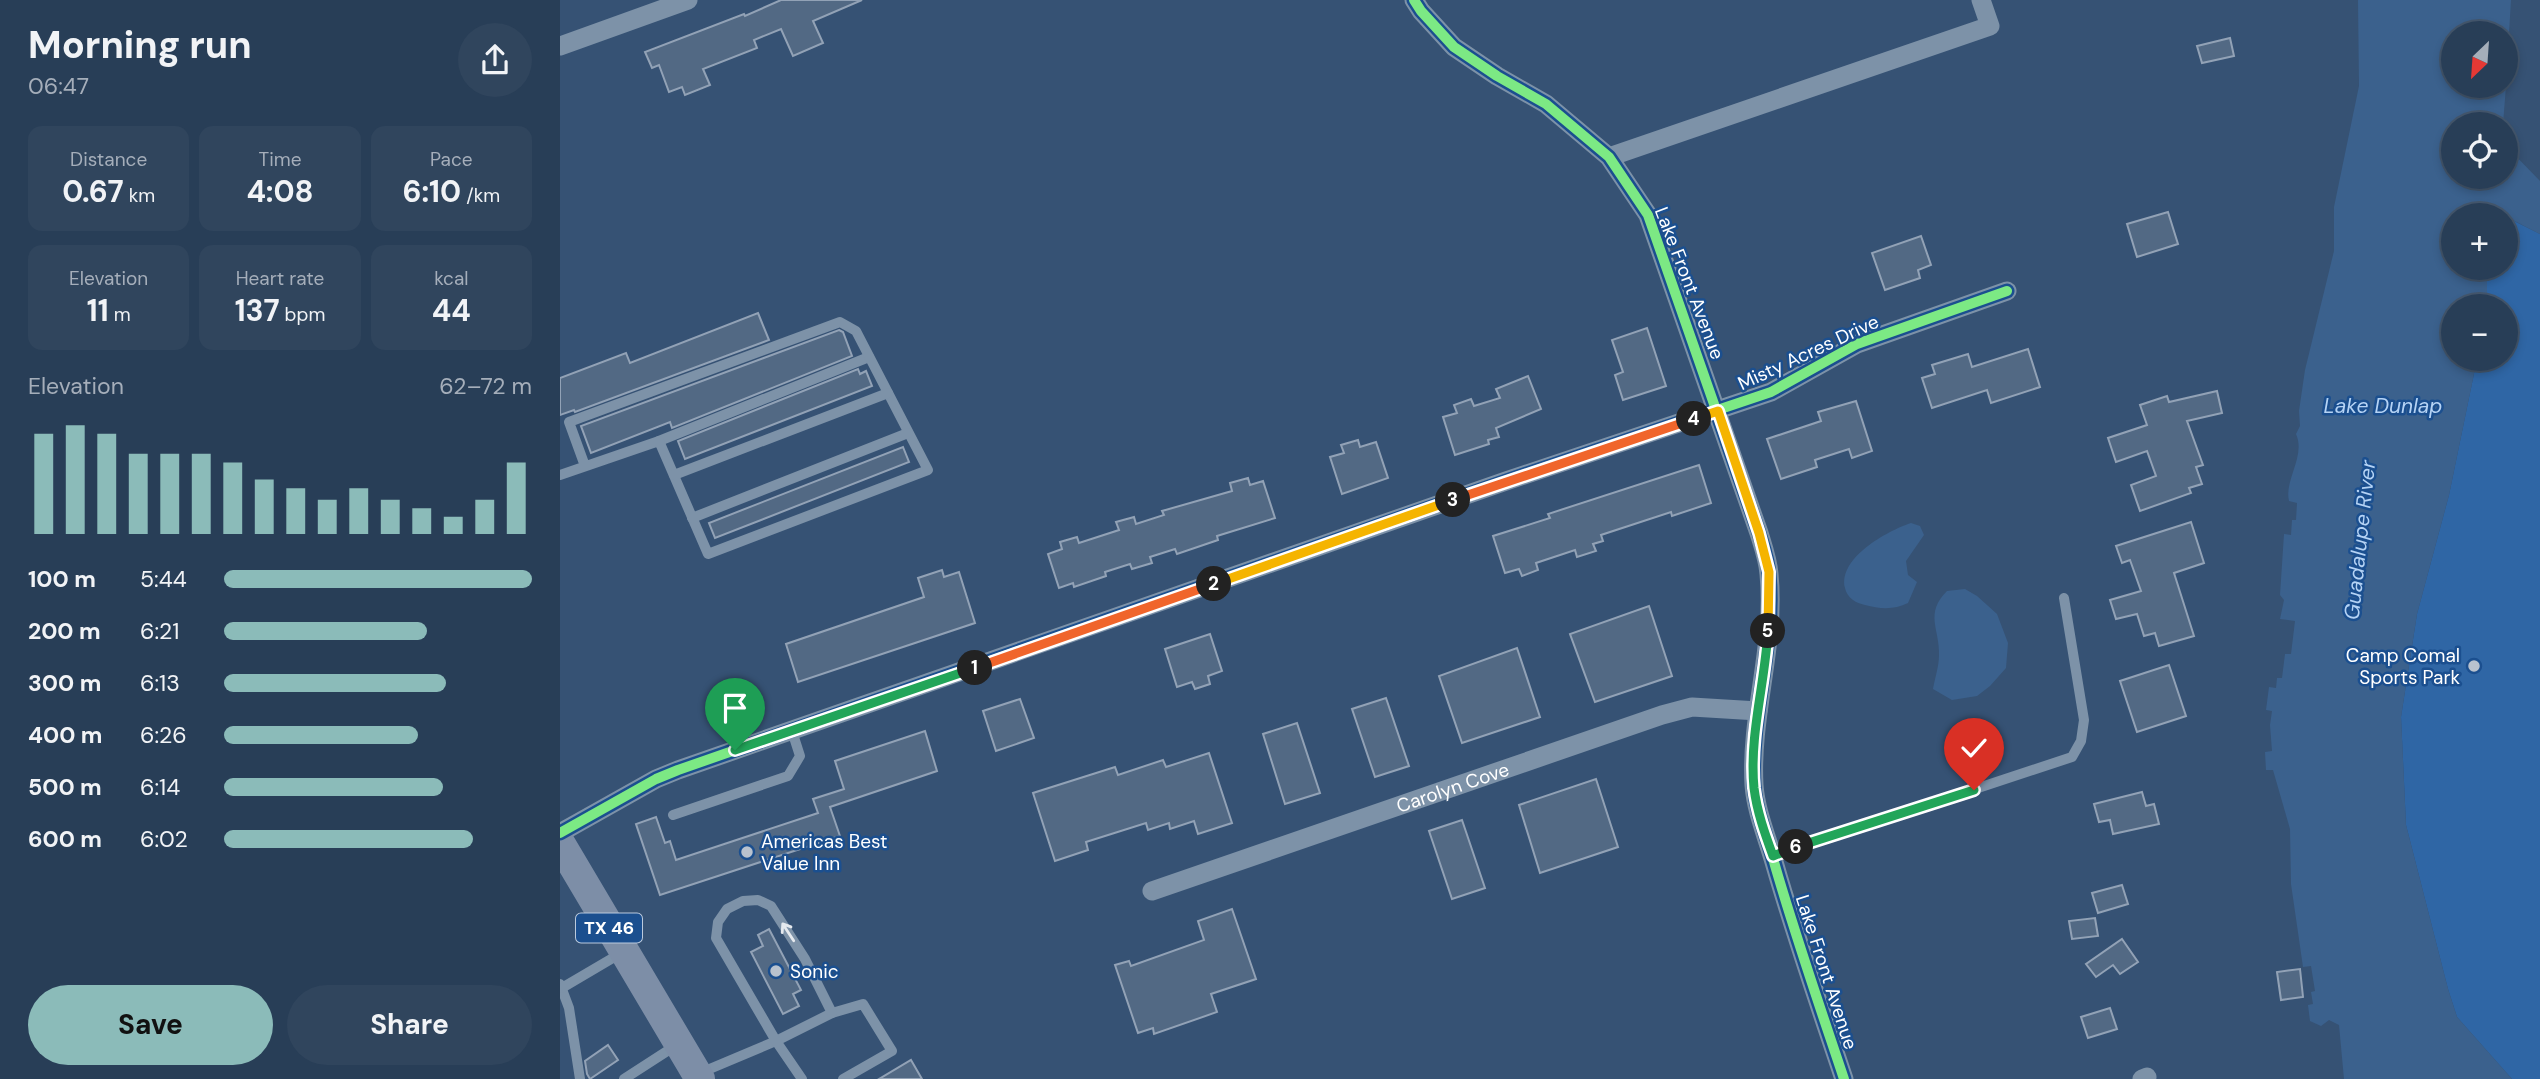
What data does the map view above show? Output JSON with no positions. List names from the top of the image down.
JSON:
{
  "streets": {
    "main road": ["TX 46"],
    "street": ["Lake Front Avenue", "Misty Acres Drive", "Carolyn Cove"]
  },
  "crossings": [
    ["Lake Front Avenue", "Misty Acres Drive"],
    ["Lake Front Avenue", "Carolyn Cove"]
  ],
  "water": ["Lake Dunlap", "Guadalupe River"],
  "places": ["Camp Comal Sports Park", "Americas Best Value Inn", "Sonic"],
  "north": "bottom left",
  "page": {
    "heading": ["Morning run", "06:47"],
    "map_buttons": ["+", "−"],
    "stats": [
      ["Distance", "0.67 km"],
      ["Time", "4:08"],
      ["Pace", "6:10 /km"],
      ["Elevation", "11 m"],
      ["Heart rate", "137 bpm"],
      ["kcal", "44"]
    ],
    "chart": ["Elevation", "62–72 m"],
    "pins": [
      "4",
      "3",
      "2",
      "5",
      "1",
      "6"
    ],
    "list": [
      {
        "name": "100 m",
        "note": "5:44"
      },
      {
        "name": "200 m",
        "note": "6:21"
      },
      {
        "name": "300 m",
        "note": "6:13"
      },
      {
        "name": "400 m",
        "note": "6:26"
      },
      {
        "name": "500 m",
        "note": "6:14"
      },
      {
        "name": "600 m",
        "note": "6:02"
      }
    ],
    "buttons": ["Save", "Share"]
  }
}
